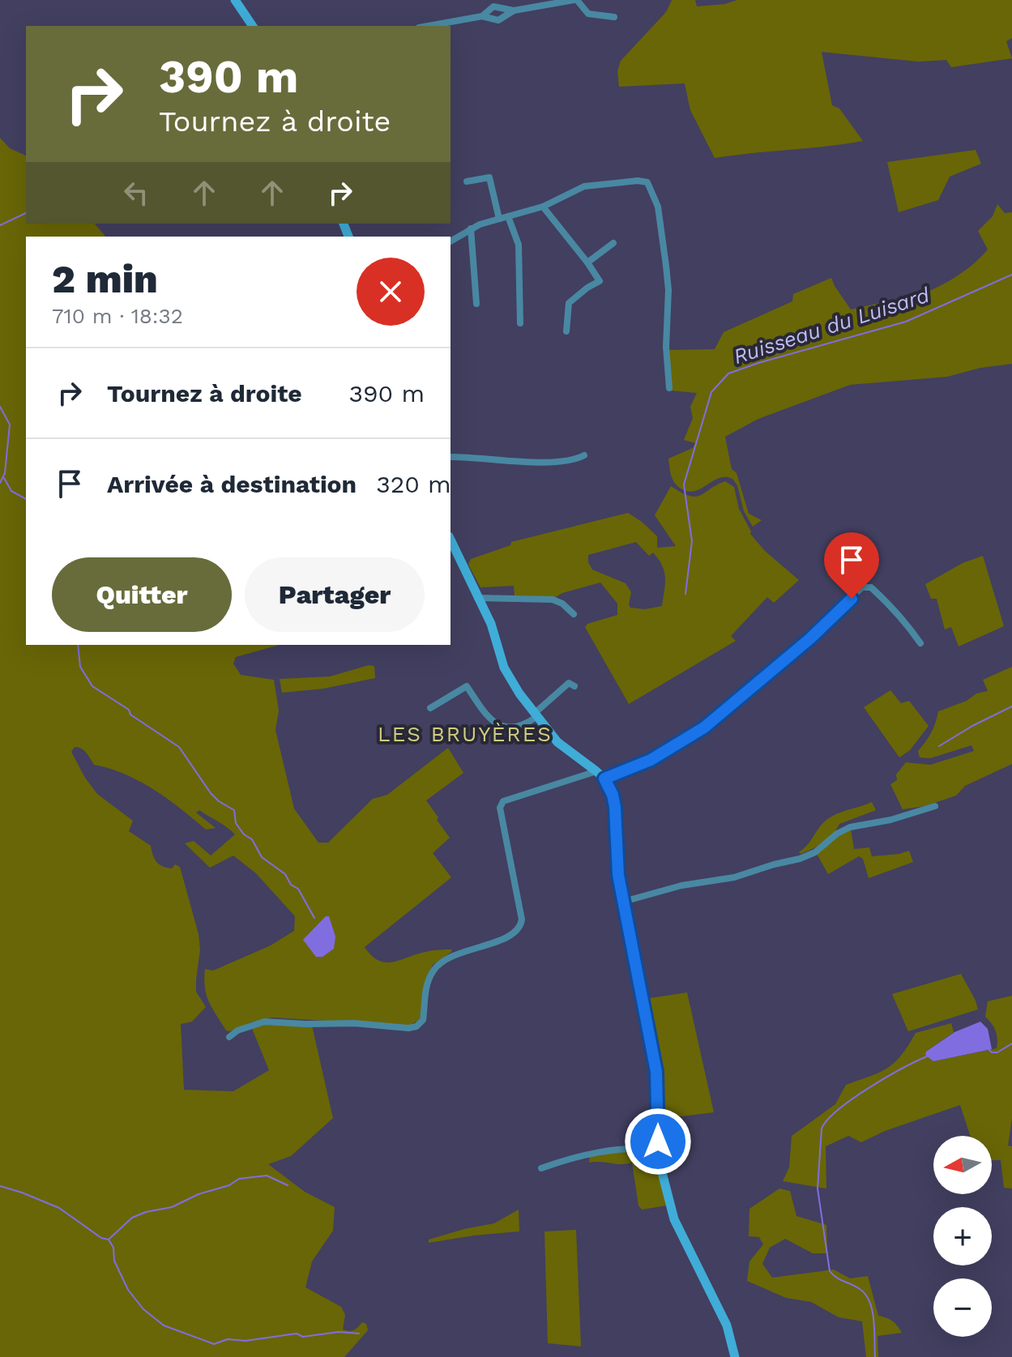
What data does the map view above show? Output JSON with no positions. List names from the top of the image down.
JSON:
{
  "districts": ["LES BRUYÈRES"],
  "water": ["Ruisseau du Luisard"],
  "north": "left",
  "page": {
    "turn": ["390 m", "Tournez à droite"],
    "heading": ["2 min", "710 m · 18:32"],
    "list": [
      {
        "name": "Tournez à droite",
        "value": "390 m"
      },
      {
        "name": "Arrivée à destination",
        "value": "320 m"
      }
    ],
    "buttons": ["Quitter", "Partager"],
    "map_buttons": ["+", "−"]
  }
}
